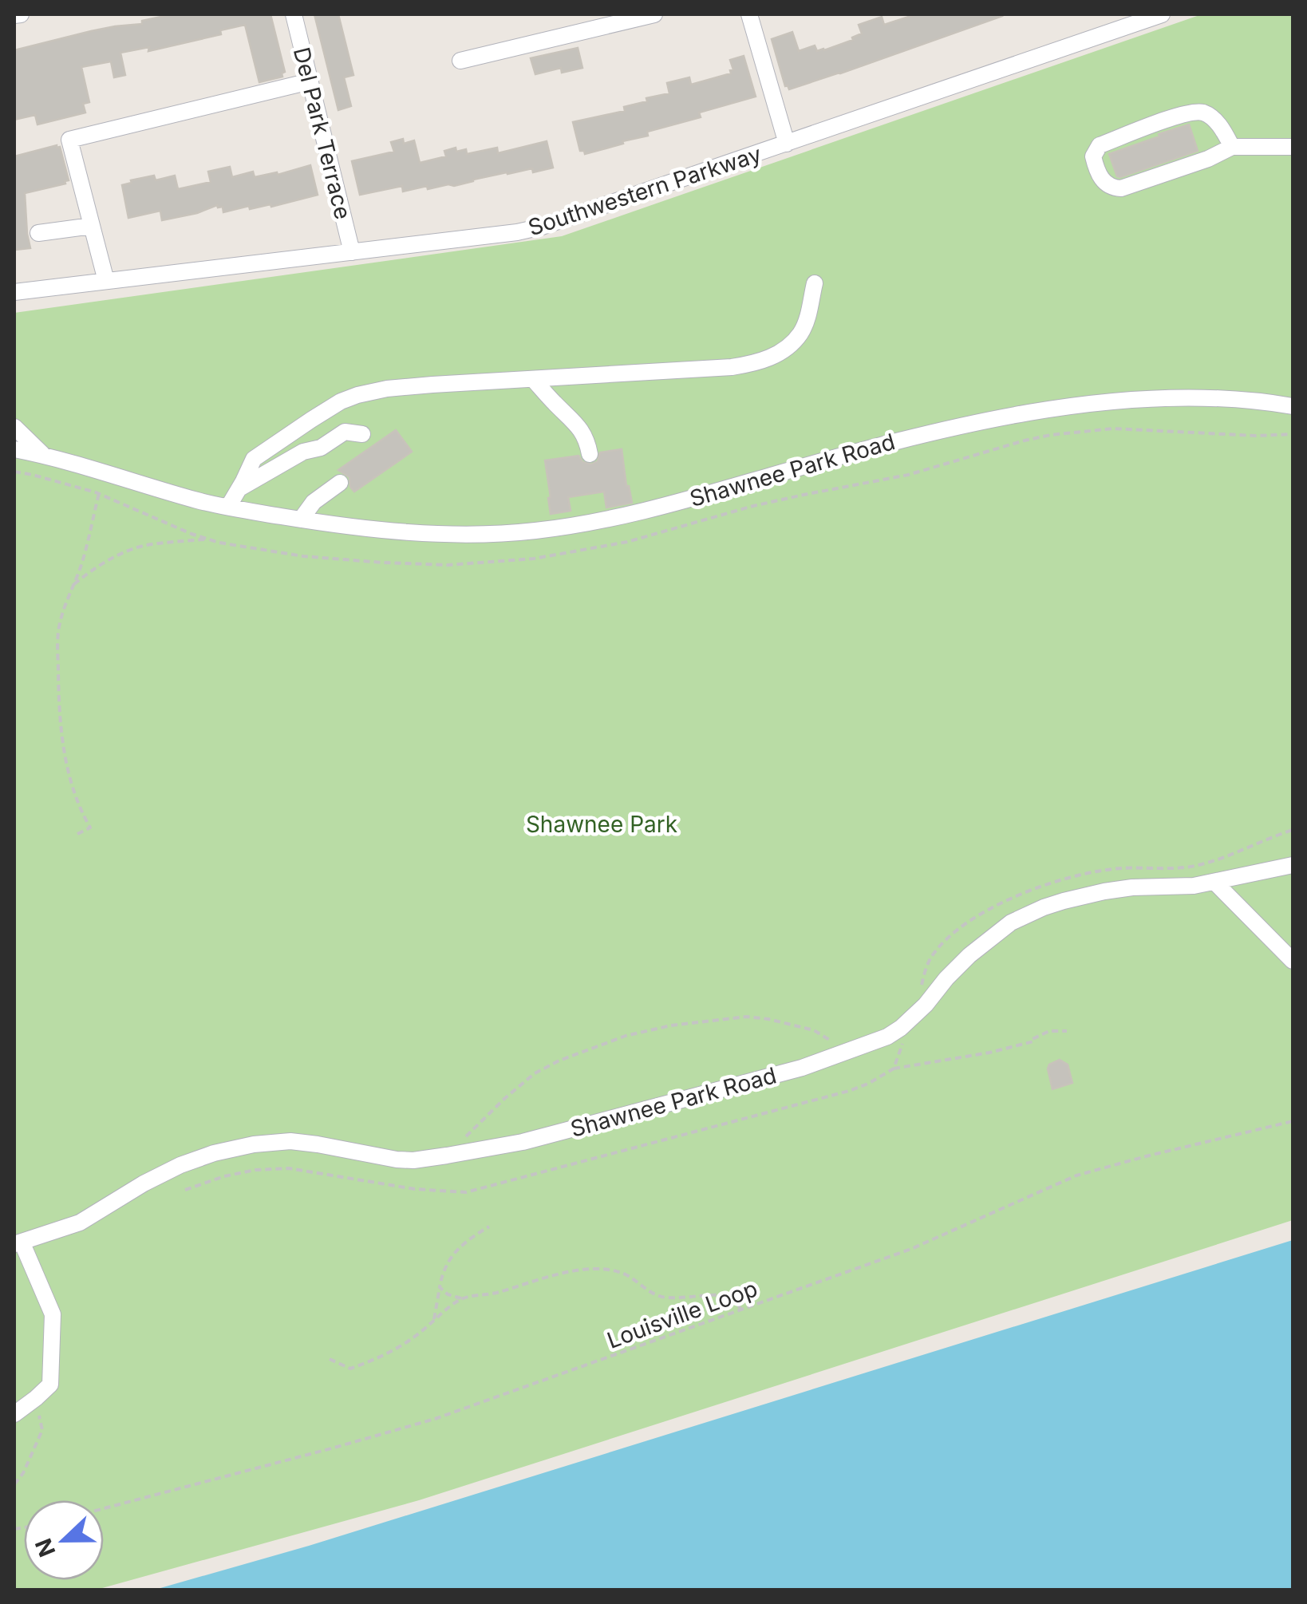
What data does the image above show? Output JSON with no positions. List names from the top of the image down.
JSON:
{
  "streets": {
    "street": ["Del Park Terrace", "Southwestern Parkway", "Shawnee Park Road"],
    "path": ["Louisville Loop"]
  },
  "crossings": [
    ["Del Park Terrace", "Southwestern Parkway"]
  ],
  "parks": ["Shawnee Park"],
  "north": "left"
}
